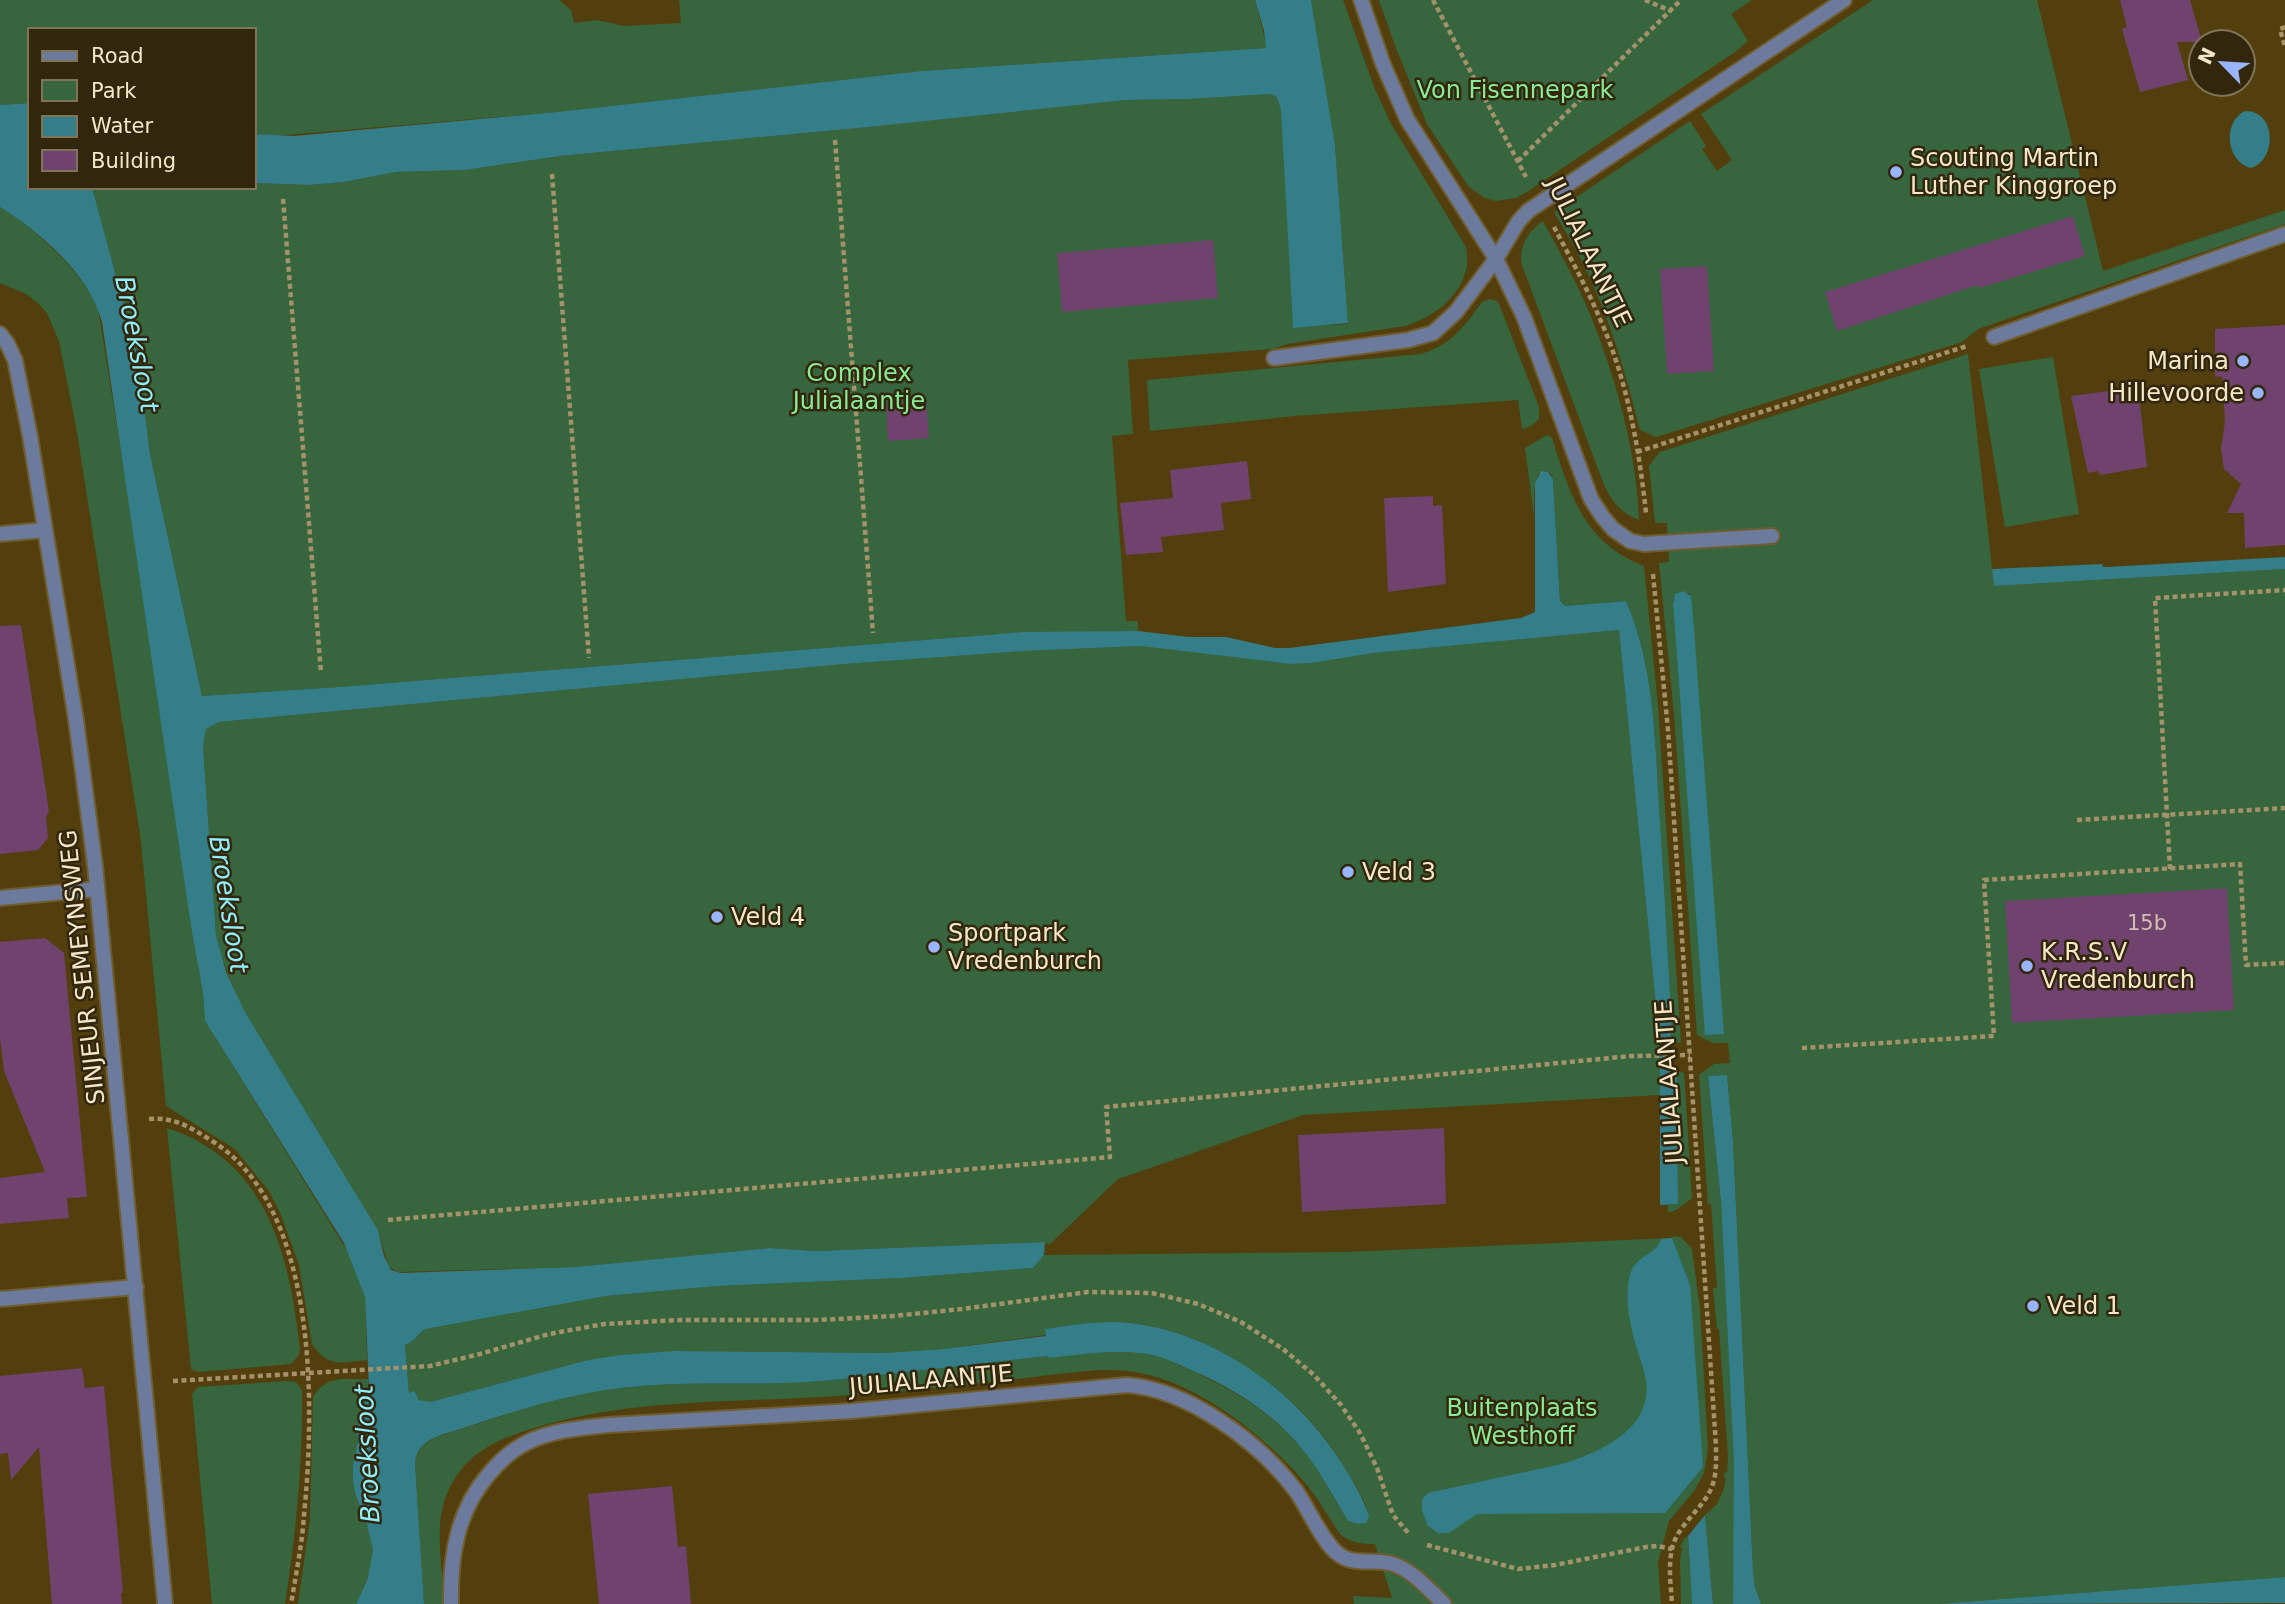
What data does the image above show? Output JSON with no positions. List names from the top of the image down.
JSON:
{
  "streets": {
    "street": ["JULIALAANTJE", "SINJEUR SEMEYNSWEG"]
  },
  "water": ["Broeksloot"],
  "parks": ["Von Fisennepark", "Complex Julialaantje", "Buitenplaats Westhoff"],
  "places": [
    "Scouting Martin Luther Kinggroep",
    "Marina",
    "Hillevoorde",
    "Veld 3",
    "Veld 4",
    "Sportpark Vredenburch",
    "K.R.S.V Vredenburch",
    "Veld 1"
  ],
  "house_numbers": ["15b"],
  "legend": [
    "Road",
    "Park",
    "Water",
    "Building"
  ],
  "north": "top left"
}
